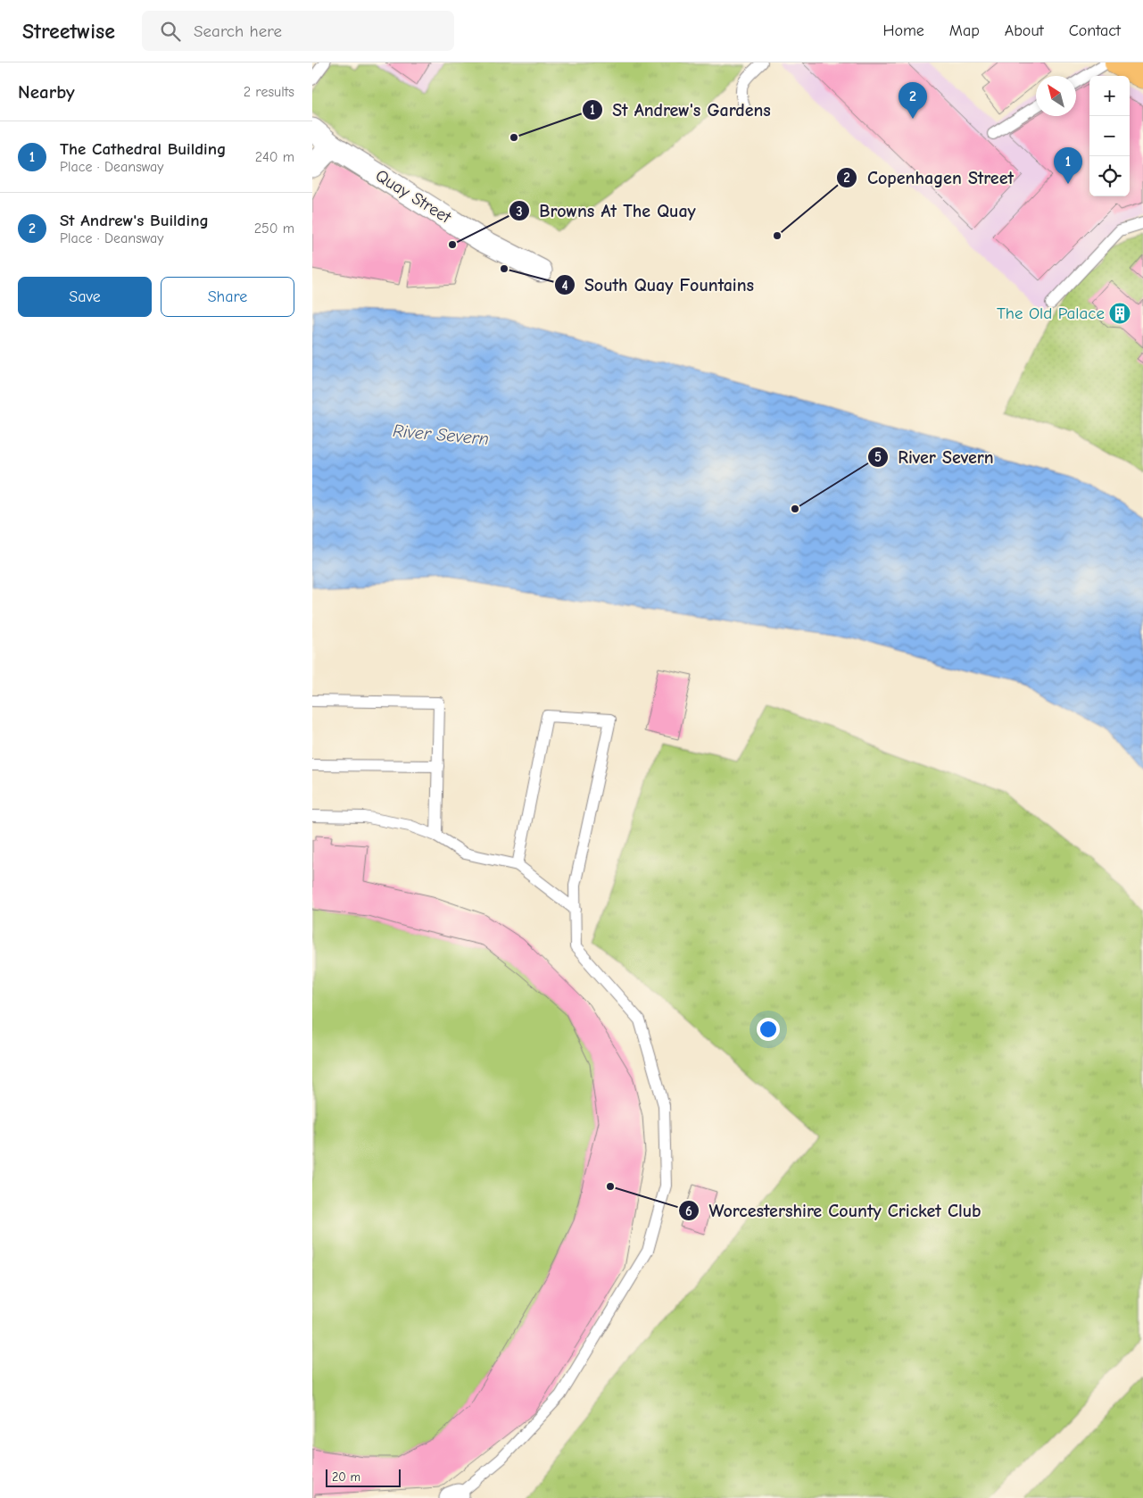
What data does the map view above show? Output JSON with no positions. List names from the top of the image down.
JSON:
{
  "streets": {
    "street": ["Quay Street"]
  },
  "water": ["River Severn"],
  "places": {
    "other": [
      "St Andrew's Gardens",
      "Copenhagen Street",
      "Browns At The Quay",
      "South Quay Fountains",
      "River Severn",
      "Worcestershire County Cricket Club"
    ],
    "building": ["The Old Palace"]
  },
  "scale_bar": "20 m",
  "north": "top left",
  "page": {
    "header": "Streetwise",
    "search": "Search here",
    "nav": [
      "Home",
      "Map",
      "About",
      "Contact"
    ],
    "heading": ["Nearby", "2 results"],
    "map_buttons": ["+", "−"],
    "pins": ["2", "1"],
    "list": [
      {
        "mark": "1",
        "name": "The Cathedral Building",
        "note": "Place · Deansway",
        "value": "240 m"
      },
      {
        "mark": "2",
        "name": "St Andrew's Building",
        "note": "Place · Deansway",
        "value": "250 m"
      }
    ],
    "buttons": ["Save", "Share"],
    "scale": "20 m"
  }
}
